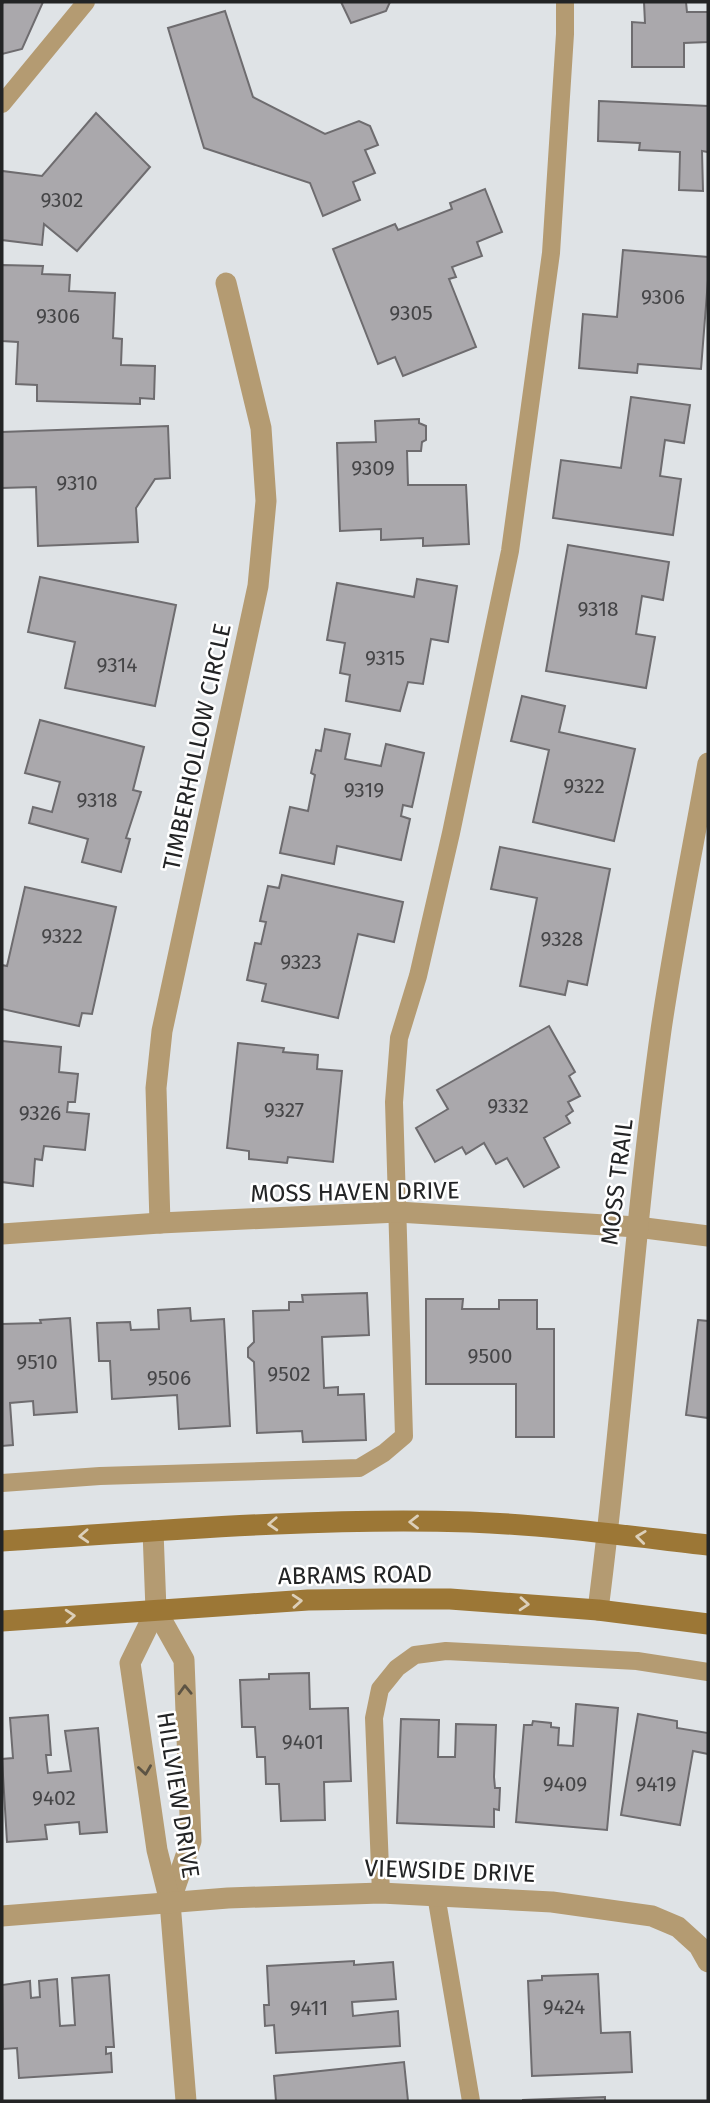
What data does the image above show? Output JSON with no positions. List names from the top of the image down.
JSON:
{
  "streets": {
    "main road": ["ABRAMS ROAD"],
    "street": [
      "TIMBERHOLLOW CIRCLE",
      "MOSS TRAIL",
      "MOSS HAVEN DRIVE",
      "HILLVIEW DRIVE",
      "VIEWSIDE DRIVE"
    ]
  },
  "crossings": [
    ["TIMBERHOLLOW CIRCLE", "MOSS HAVEN DRIVE"],
    ["MOSS TRAIL", "MOSS HAVEN DRIVE"],
    ["MOSS TRAIL", "ABRAMS ROAD"],
    ["ABRAMS ROAD", "HILLVIEW DRIVE"],
    ["HILLVIEW DRIVE", "VIEWSIDE DRIVE"]
  ],
  "house_numbers": [
    "9302",
    "9306",
    "9305",
    "9306",
    "9309",
    "9310",
    "9318",
    "9315",
    "9314",
    "9322",
    "9319",
    "9318",
    "9322",
    "9328",
    "9323",
    "9332",
    "9327",
    "9326",
    "9500",
    "9510",
    "9502",
    "9506",
    "9401",
    "9409",
    "9419",
    "9402",
    "9424",
    "9411"
  ]
}
